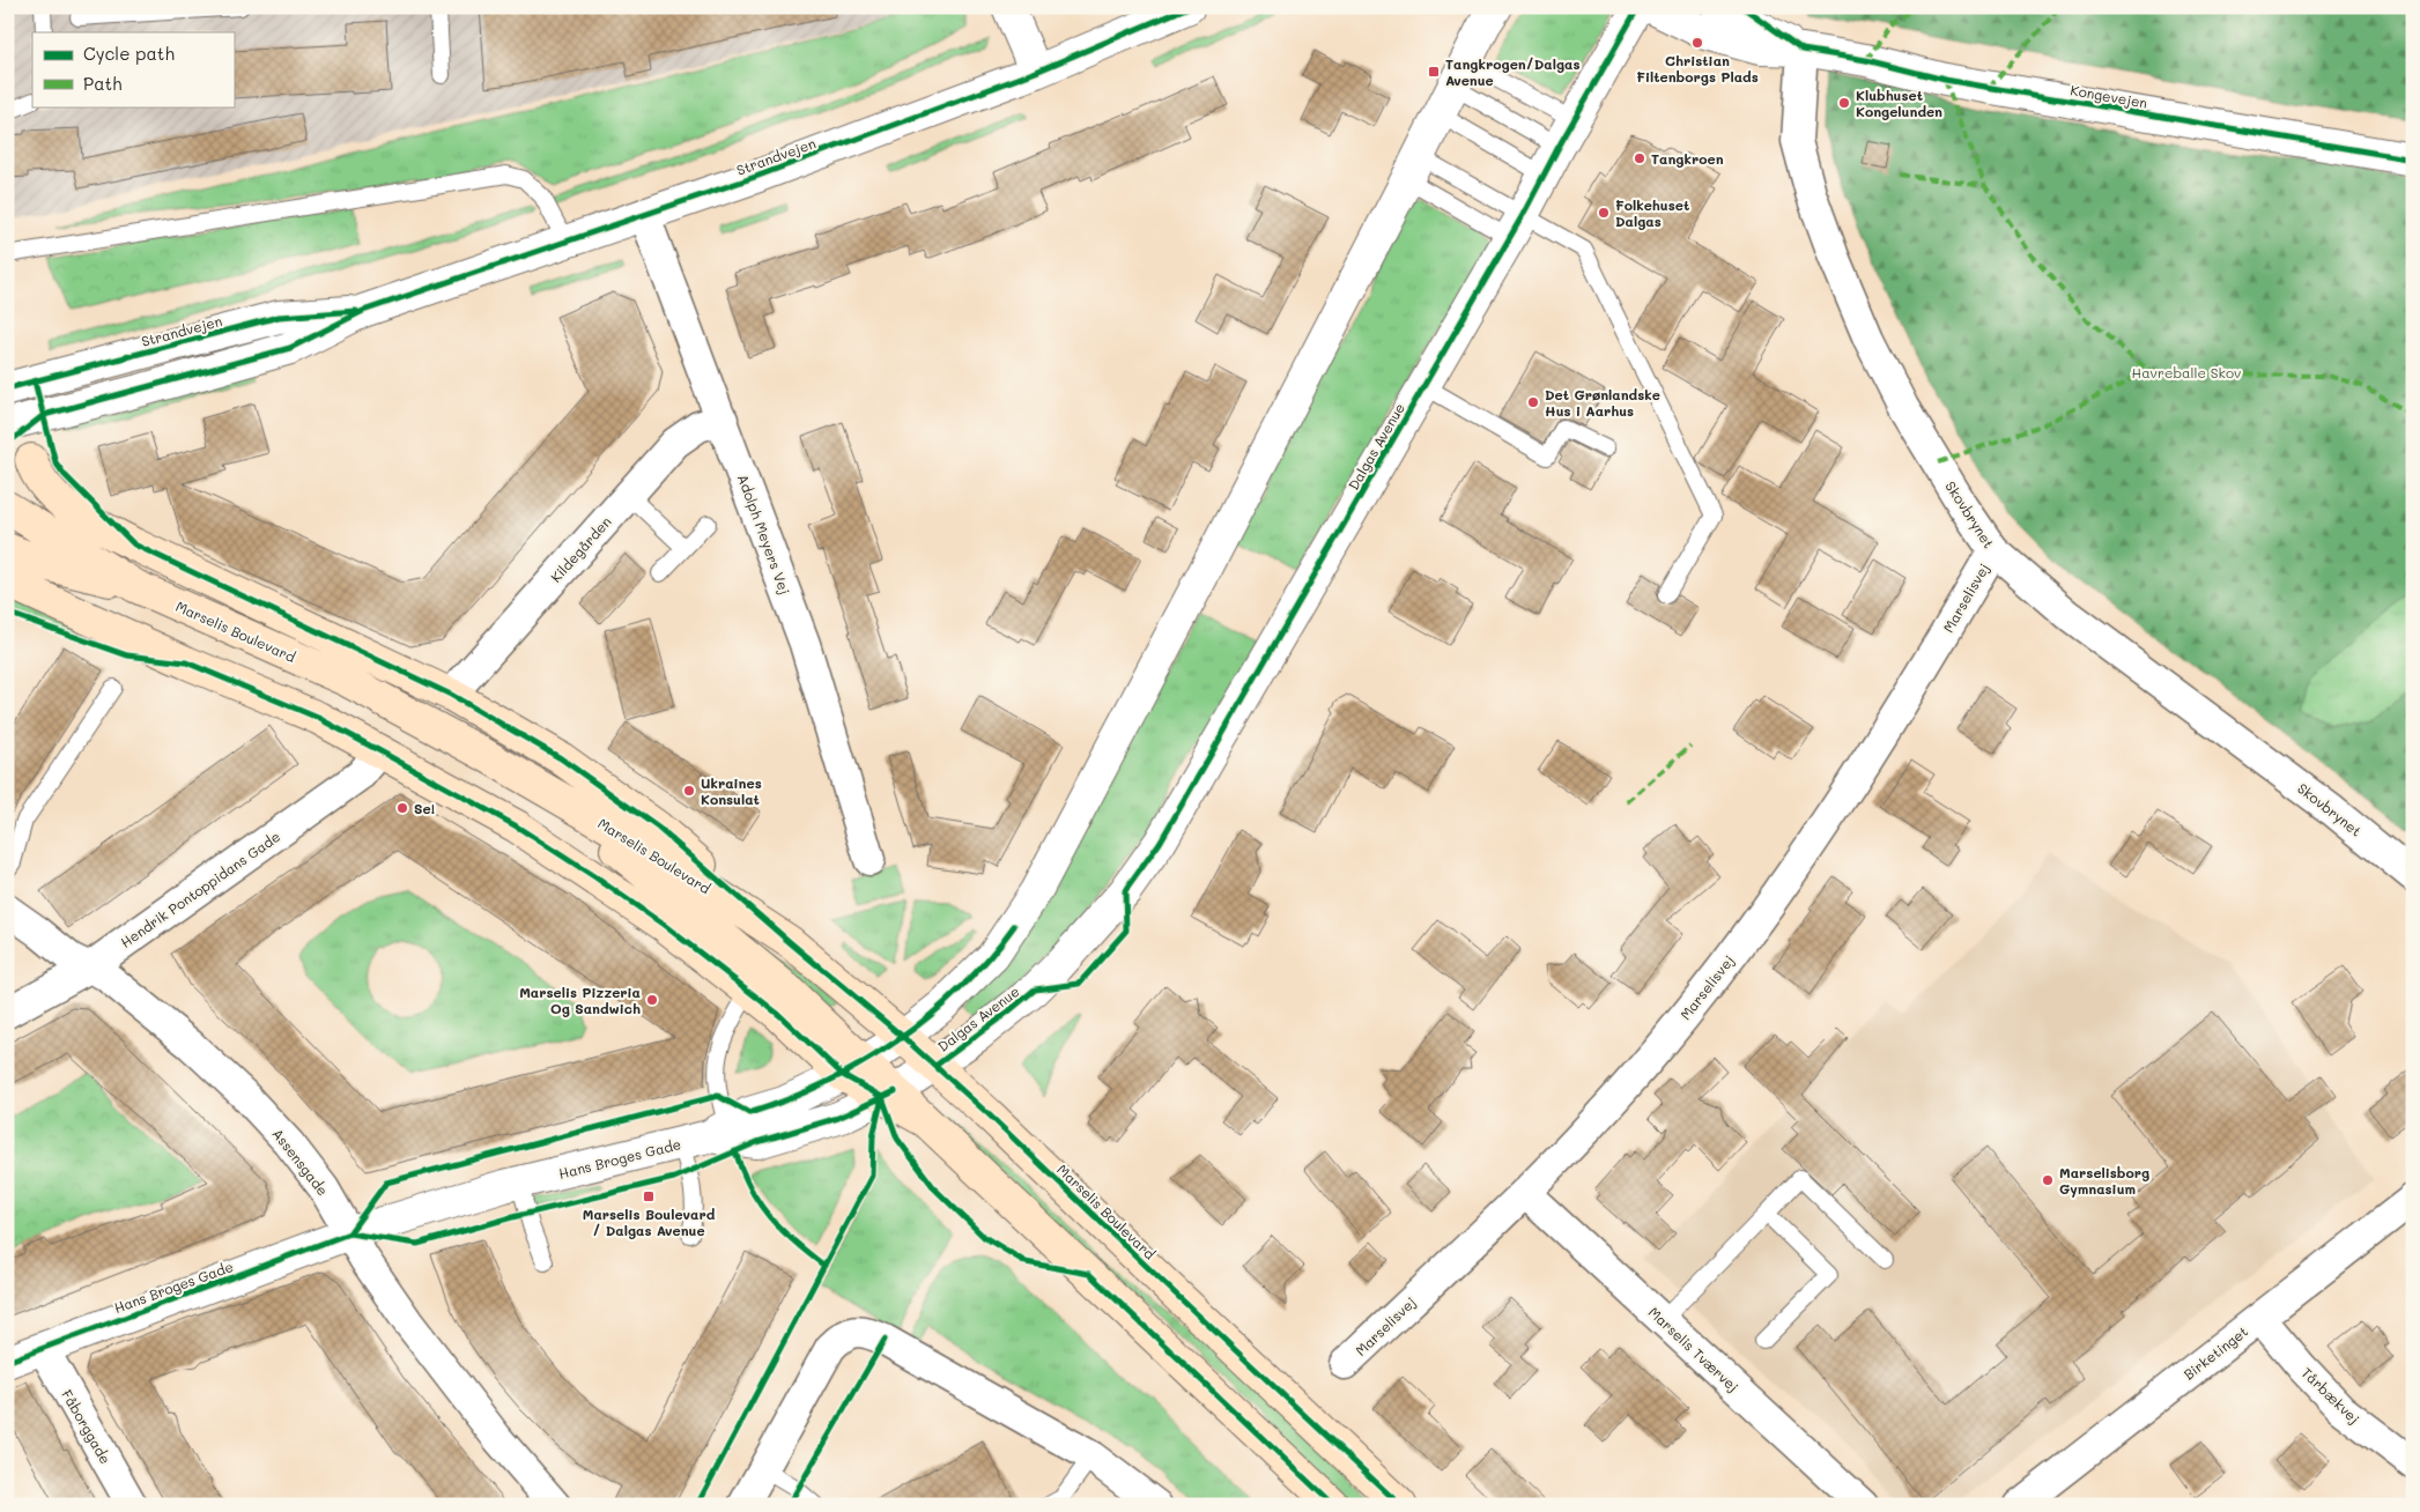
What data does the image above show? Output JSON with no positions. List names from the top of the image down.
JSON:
{
  "streets": {
    "main road": ["Marselis Boulevard"],
    "street": [
      "Kongevejen",
      "Strandvejen",
      "Dalgas Avenue",
      "Skovbrynet",
      "Adolph Meyers Vej",
      "Kildegården",
      "Marselisvej",
      "Hendrik Pontoppidans Gade",
      "Hans Broges Gade",
      "Assensgade",
      "Marselis Tværvej",
      "Birketinget",
      "Tårbækvej",
      "Fåborggade"
    ]
  },
  "crossings": [
    ["Kongevejen", "Skovbrynet"],
    ["Strandvejen", "Adolph Meyers Vej"],
    ["Dalgas Avenue", "Marselis Boulevard"],
    ["Dalgas Avenue", "Hans Broges Gade"],
    ["Skovbrynet", "Marselisvej"],
    ["Adolph Meyers Vej", "Kildegården"],
    ["Marselisvej", "Marselis Tværvej"],
    ["Marselis Boulevard", "Hans Broges Gade"],
    ["Hendrik Pontoppidans Gade", "Assensgade"],
    ["Hans Broges Gade", "Assensgade"],
    ["Hans Broges Gade", "Fåborggade"],
    ["Birketinget", "Tårbækvej"]
  ],
  "parks": ["Havreballe Skov"],
  "places": {
    "other": [
      "Christian Filtenborgs Plads",
      "Klubhuset Kongelunden",
      "Tangkroen",
      "Folkehuset Dalgas",
      "Det Grønlandske Hus i Aarhus",
      "Ukraines Konsulat",
      "Se!",
      "Marselis Pizzeria Og Sandwich",
      "Marselisborg Gymnasium"
    ],
    "transit": ["Tangkrogen/Dalgas Avenue", "Marselis Boulevard / Dalgas Avenue"]
  },
  "legend": ["Cycle path", "Path"]
}
